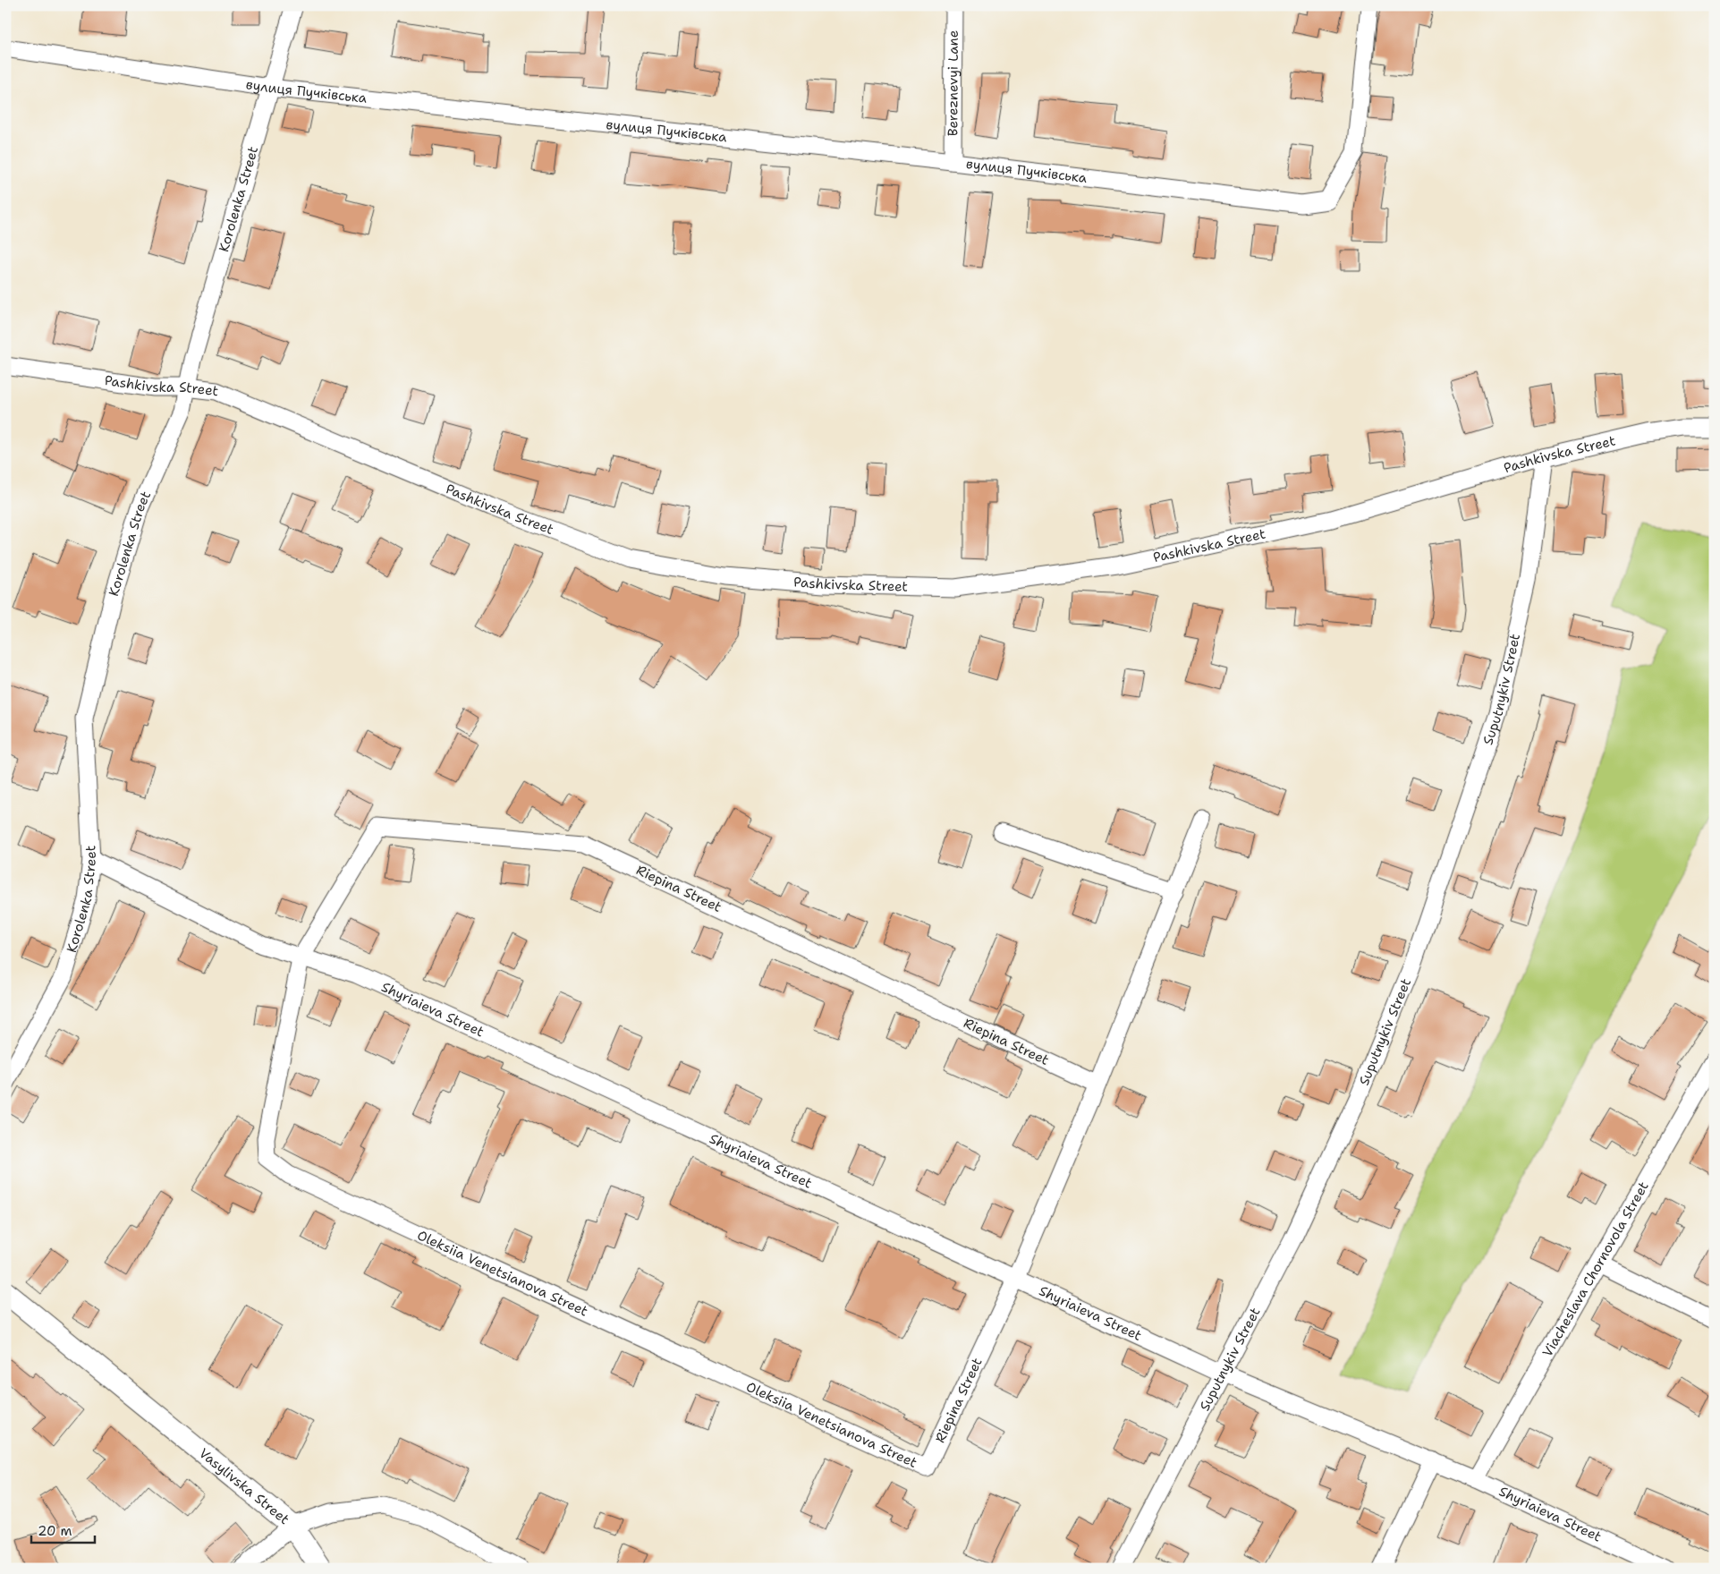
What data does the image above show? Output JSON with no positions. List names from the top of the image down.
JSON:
{
  "streets": {
    "street": [
      "Bereznevyi Lane",
      "вулиця Пучківська",
      "Korolenka Street",
      "Pashkivska Street",
      "Suputnykiv Street",
      "Riepina Street",
      "Shyriaieva Street",
      "Viacheslava Chornovola Street",
      "Oleksiia Venetsianova Street",
      "Vasylivska Street"
    ]
  },
  "crossings": [
    ["Bereznevyi Lane", "вулиця Пучківська"],
    ["вулиця Пучківська", "Korolenka Street"],
    ["Korolenka Street", "Pashkivska Street"],
    ["Korolenka Street", "Shyriaieva Street"],
    ["Pashkivska Street", "Suputnykiv Street"],
    ["Suputnykiv Street", "Shyriaieva Street"],
    ["Riepina Street", "Shyriaieva Street"],
    ["Riepina Street", "Oleksiia Venetsianova Street"],
    ["Shyriaieva Street", "Viacheslava Chornovola Street"],
    ["Shyriaieva Street", "Oleksiia Venetsianova Street"]
  ],
  "scale_bar": "20 m"
}
